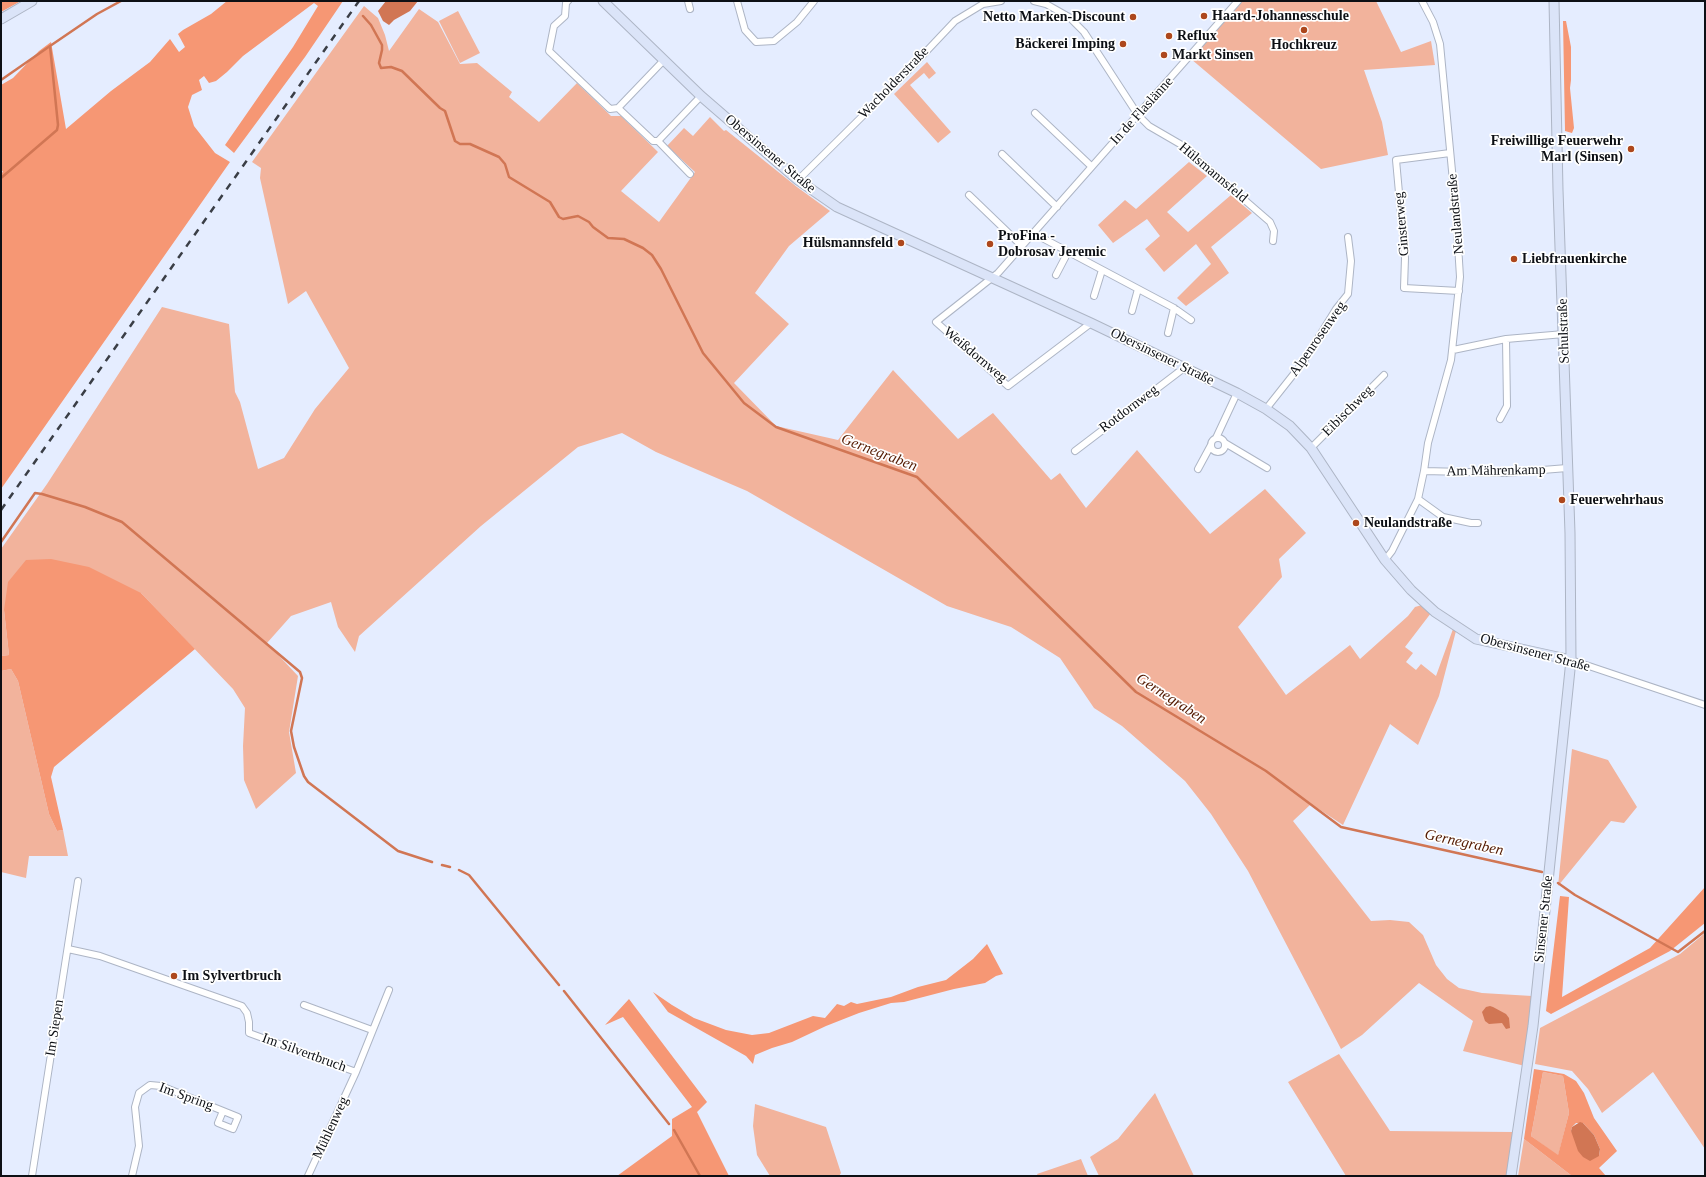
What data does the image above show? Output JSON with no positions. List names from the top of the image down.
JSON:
{
  "streets": {
    "main road": ["Obersinsener Straße", "Schulstraße", "Sinsener Straße"],
    "street": [
      "Wacholderstraße",
      "In de Flaslänne",
      "Hülsmannsfeld",
      "Neulandstraße",
      "Ginsterweg",
      "Alpenrosenweg",
      "Weißdornweg",
      "Rotdornweg",
      "Eibischweg",
      "Am Mährenkamp",
      "Im Siepen",
      "Im Silvertbruch",
      "Im Spring",
      "Mühlenweg"
    ]
  },
  "crossings": [
    ["Wacholderstraße", "Obersinsener Straße"],
    ["In de Flaslänne", "Obersinsener Straße"],
    ["In de Flaslänne", "Hülsmannsfeld"],
    ["In de Flaslänne", "Weißdornweg"],
    ["Obersinsener Straße", "Neulandstraße"],
    ["Obersinsener Straße", "Schulstraße"],
    ["Obersinsener Straße", "Alpenrosenweg"],
    ["Obersinsener Straße", "Weißdornweg"],
    ["Obersinsener Straße", "Rotdornweg"],
    ["Obersinsener Straße", "Eibischweg"],
    ["Obersinsener Straße", "Sinsener Straße"],
    ["Neulandstraße", "Ginsterweg"],
    ["Neulandstraße", "Am Mährenkamp"],
    ["Schulstraße", "Am Mährenkamp"],
    ["Schulstraße", "Sinsener Straße"],
    ["Im Siepen", "Im Silvertbruch"],
    ["Im Silvertbruch", "Mühlenweg"]
  ],
  "water": ["Gernegraben"],
  "places": [
    "Haard-Johannesschule",
    "Netto Marken-Discount",
    "Hochkreuz",
    "Reflux",
    "Bäckerei Imping",
    "Markt Sinsen",
    "Freiwillige Feuerwehr Marl (Sinsen)",
    "Hülsmannsfeld",
    "ProFina - Dobrosav Jeremic",
    "Liebfrauenkirche",
    "Feuerwehrhaus",
    "Neulandstraße",
    "Im Sylvertbruch"
  ]
}
